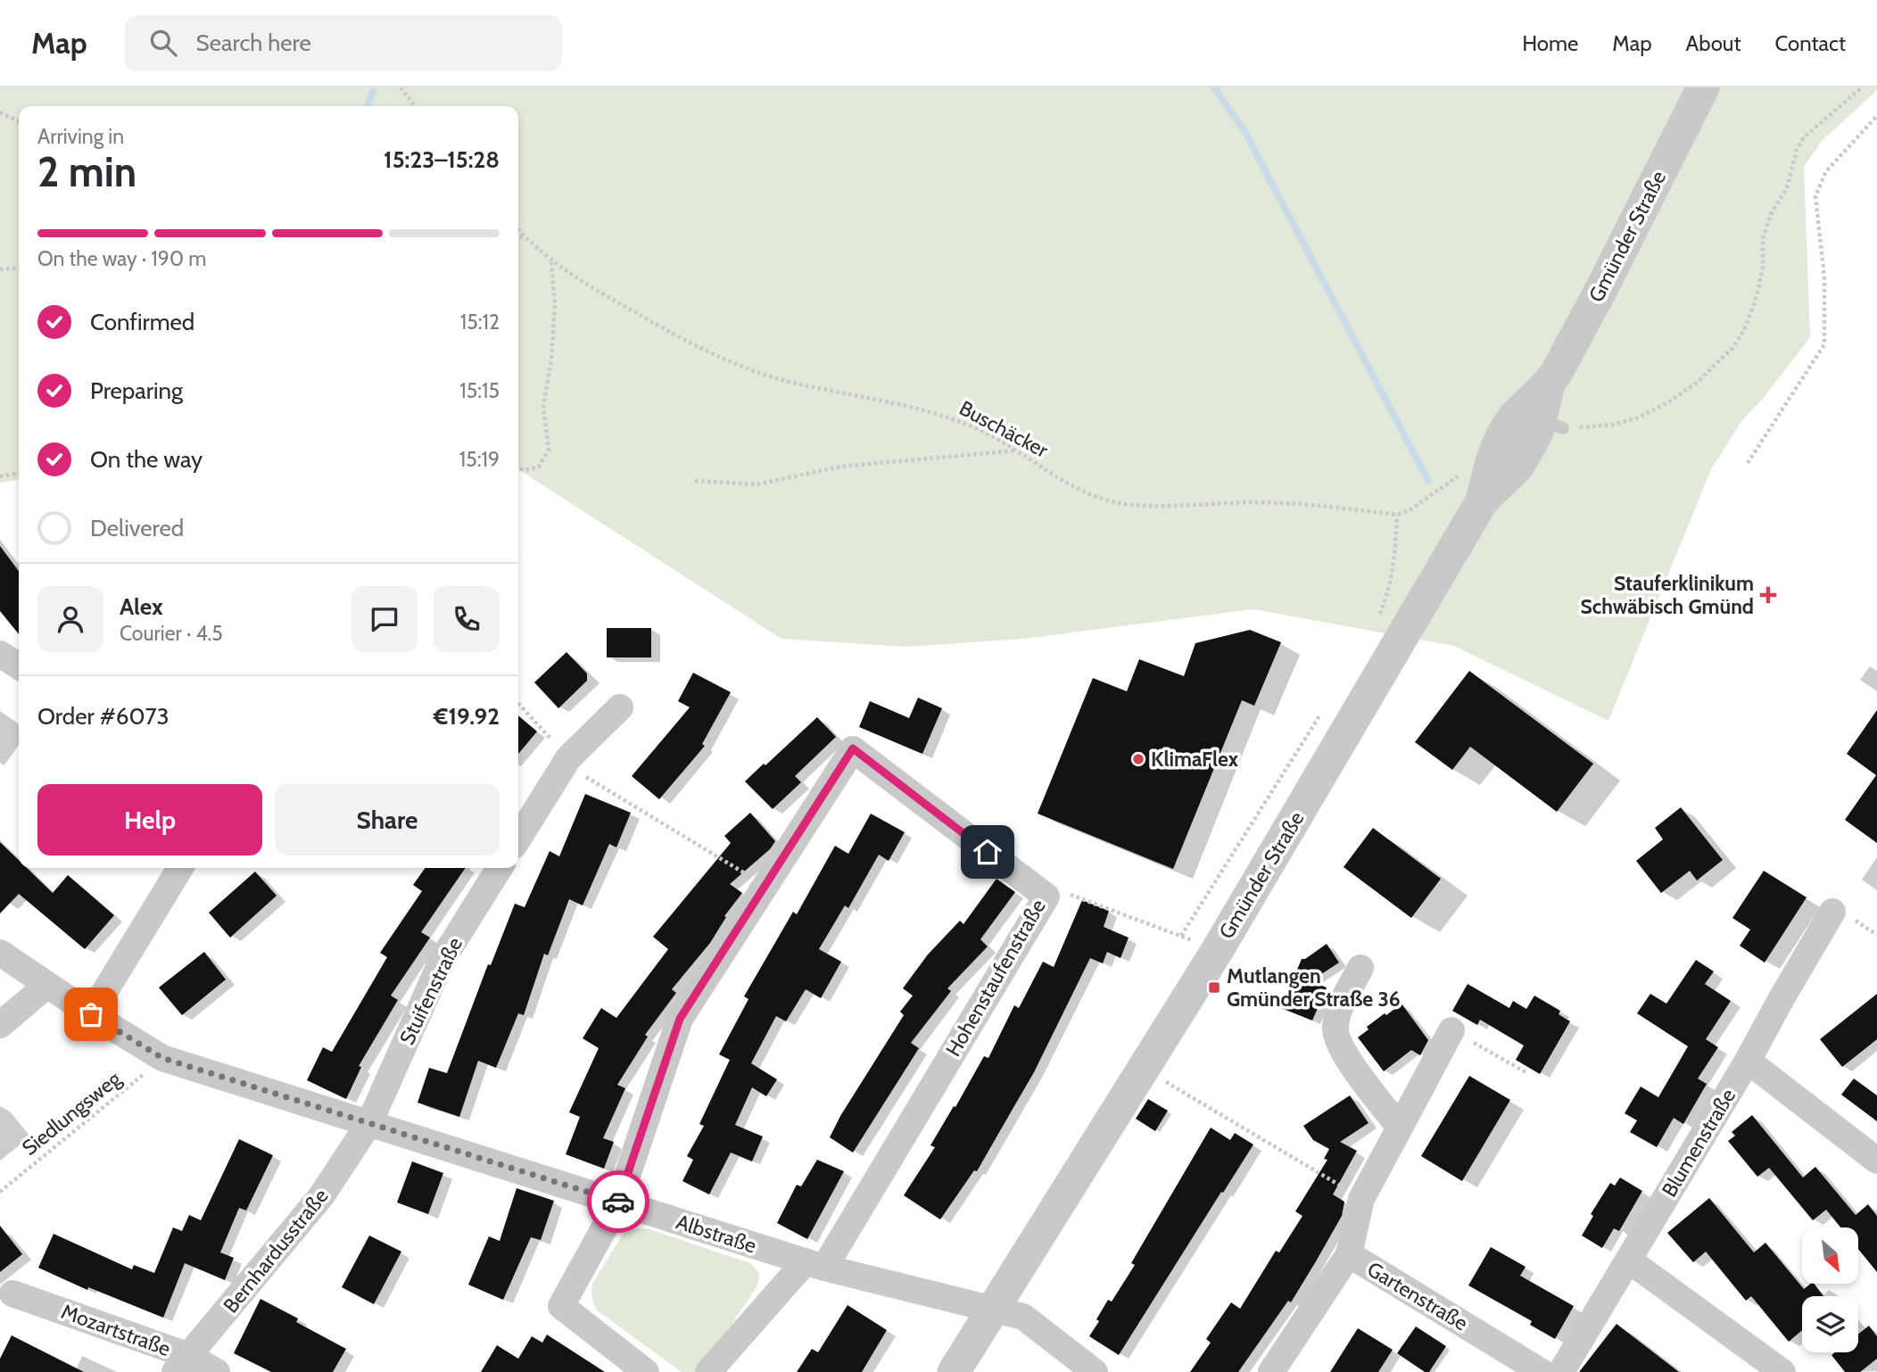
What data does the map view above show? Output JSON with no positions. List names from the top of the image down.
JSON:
{
  "streets": {
    "street": [
      "Gmünder Straße",
      "Hohenstaufenstraße",
      "Stuifenstraße",
      "Blumenstraße",
      "Albstraße",
      "Bernhardusstraße",
      "Gartenstraße",
      "Mozartstraße"
    ],
    "path": ["Buschäcker", "Siedlungsweg"]
  },
  "crossings": [
    ["Gmünder Straße", "Albstraße"],
    ["Hohenstaufenstraße", "Albstraße"],
    ["Stuifenstraße", "Albstraße"],
    ["Stuifenstraße", "Bernhardusstraße"],
    ["Siedlungsweg", "Albstraße"],
    ["Albstraße", "Bernhardusstraße"],
    ["Bernhardusstraße", "Mozartstraße"]
  ],
  "places": {
    "health": ["Stauferklinikum Schwäbisch Gmünd"],
    "other": ["KlimaFlex"],
    "transit": ["Mutlangen Gmünder Straße 36"]
  },
  "north": "bottom right",
  "page": {
    "header": "Map",
    "search": "Search here",
    "nav": [
      "Home",
      "Map",
      "About",
      "Contact"
    ],
    "heading": ["2 min", "Arriving in", "15:23–15:28"],
    "panel": [
      "Alex",
      "Courier · 4.5",
      "Order #6073",
      "€19.92"
    ],
    "bar": "On the way · 190 m",
    "list": [
      ["Confirmed", "15:12"],
      ["Preparing", "15:15"],
      ["On the way", "15:19"],
      "Delivered"
    ],
    "buttons": ["Help", "Share"]
  }
}
